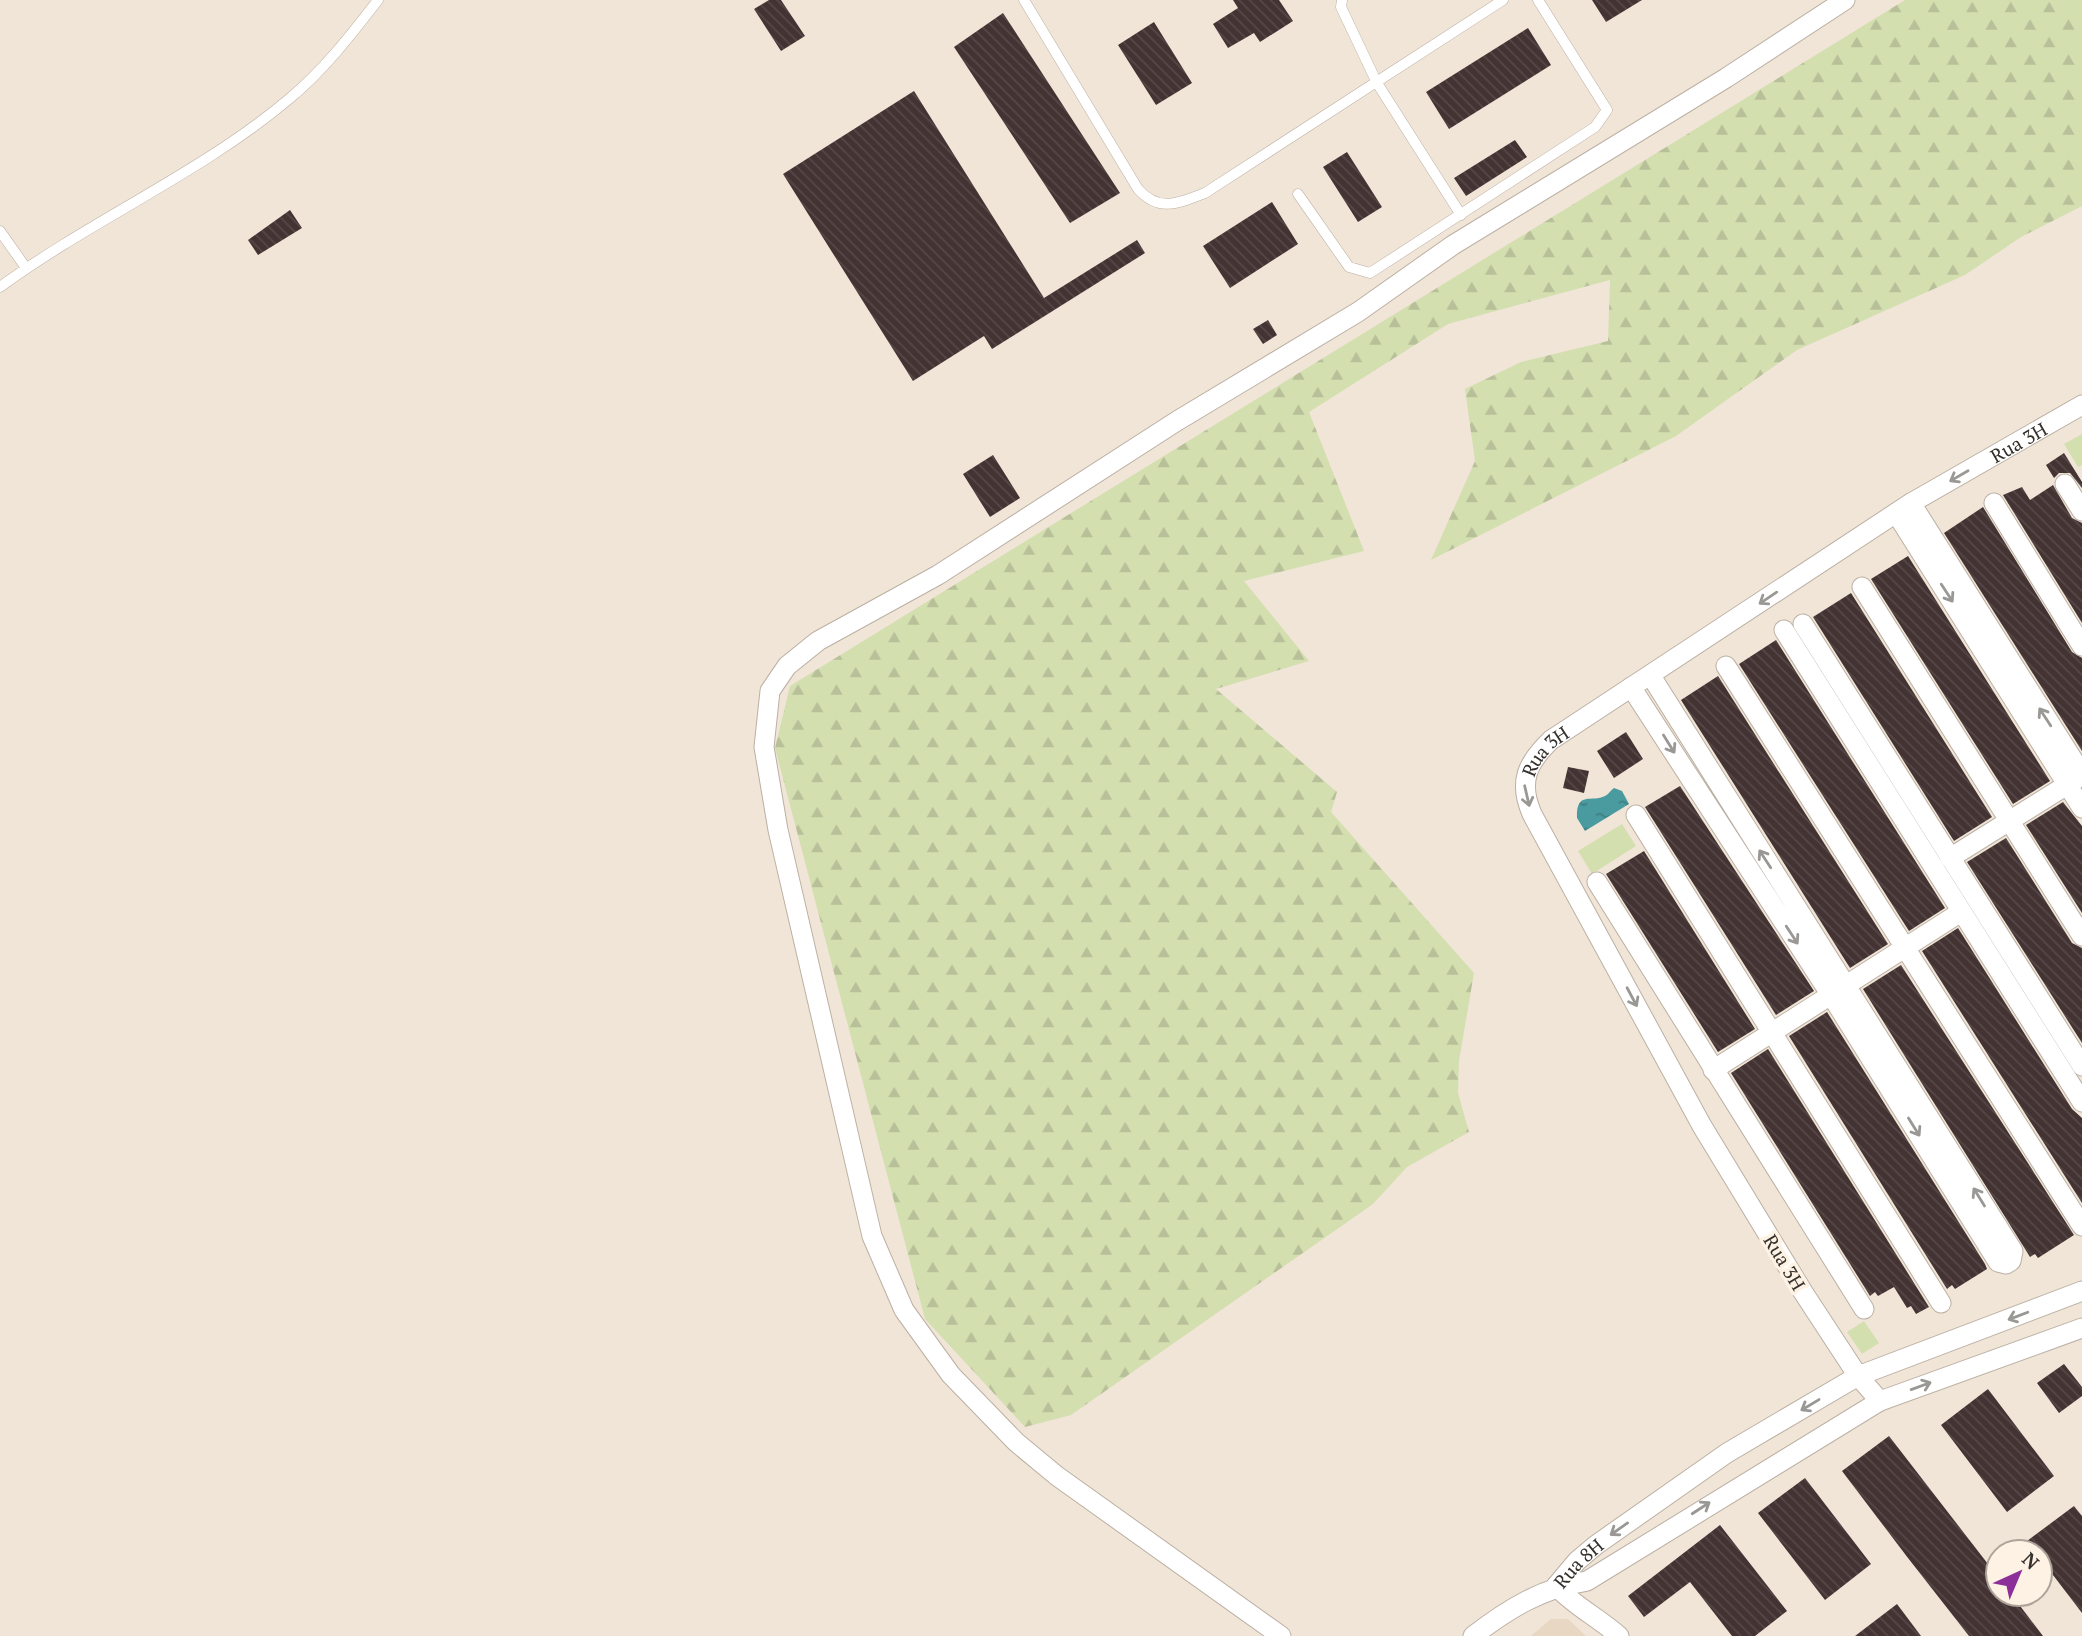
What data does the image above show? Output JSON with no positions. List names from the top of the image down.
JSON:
{
  "streets": {
    "street": ["Rua 3H", "Rua 8H"]
  },
  "crossings": [
    ["Rua 3H", "Rua 8H"]
  ],
  "north": "top right"
}
